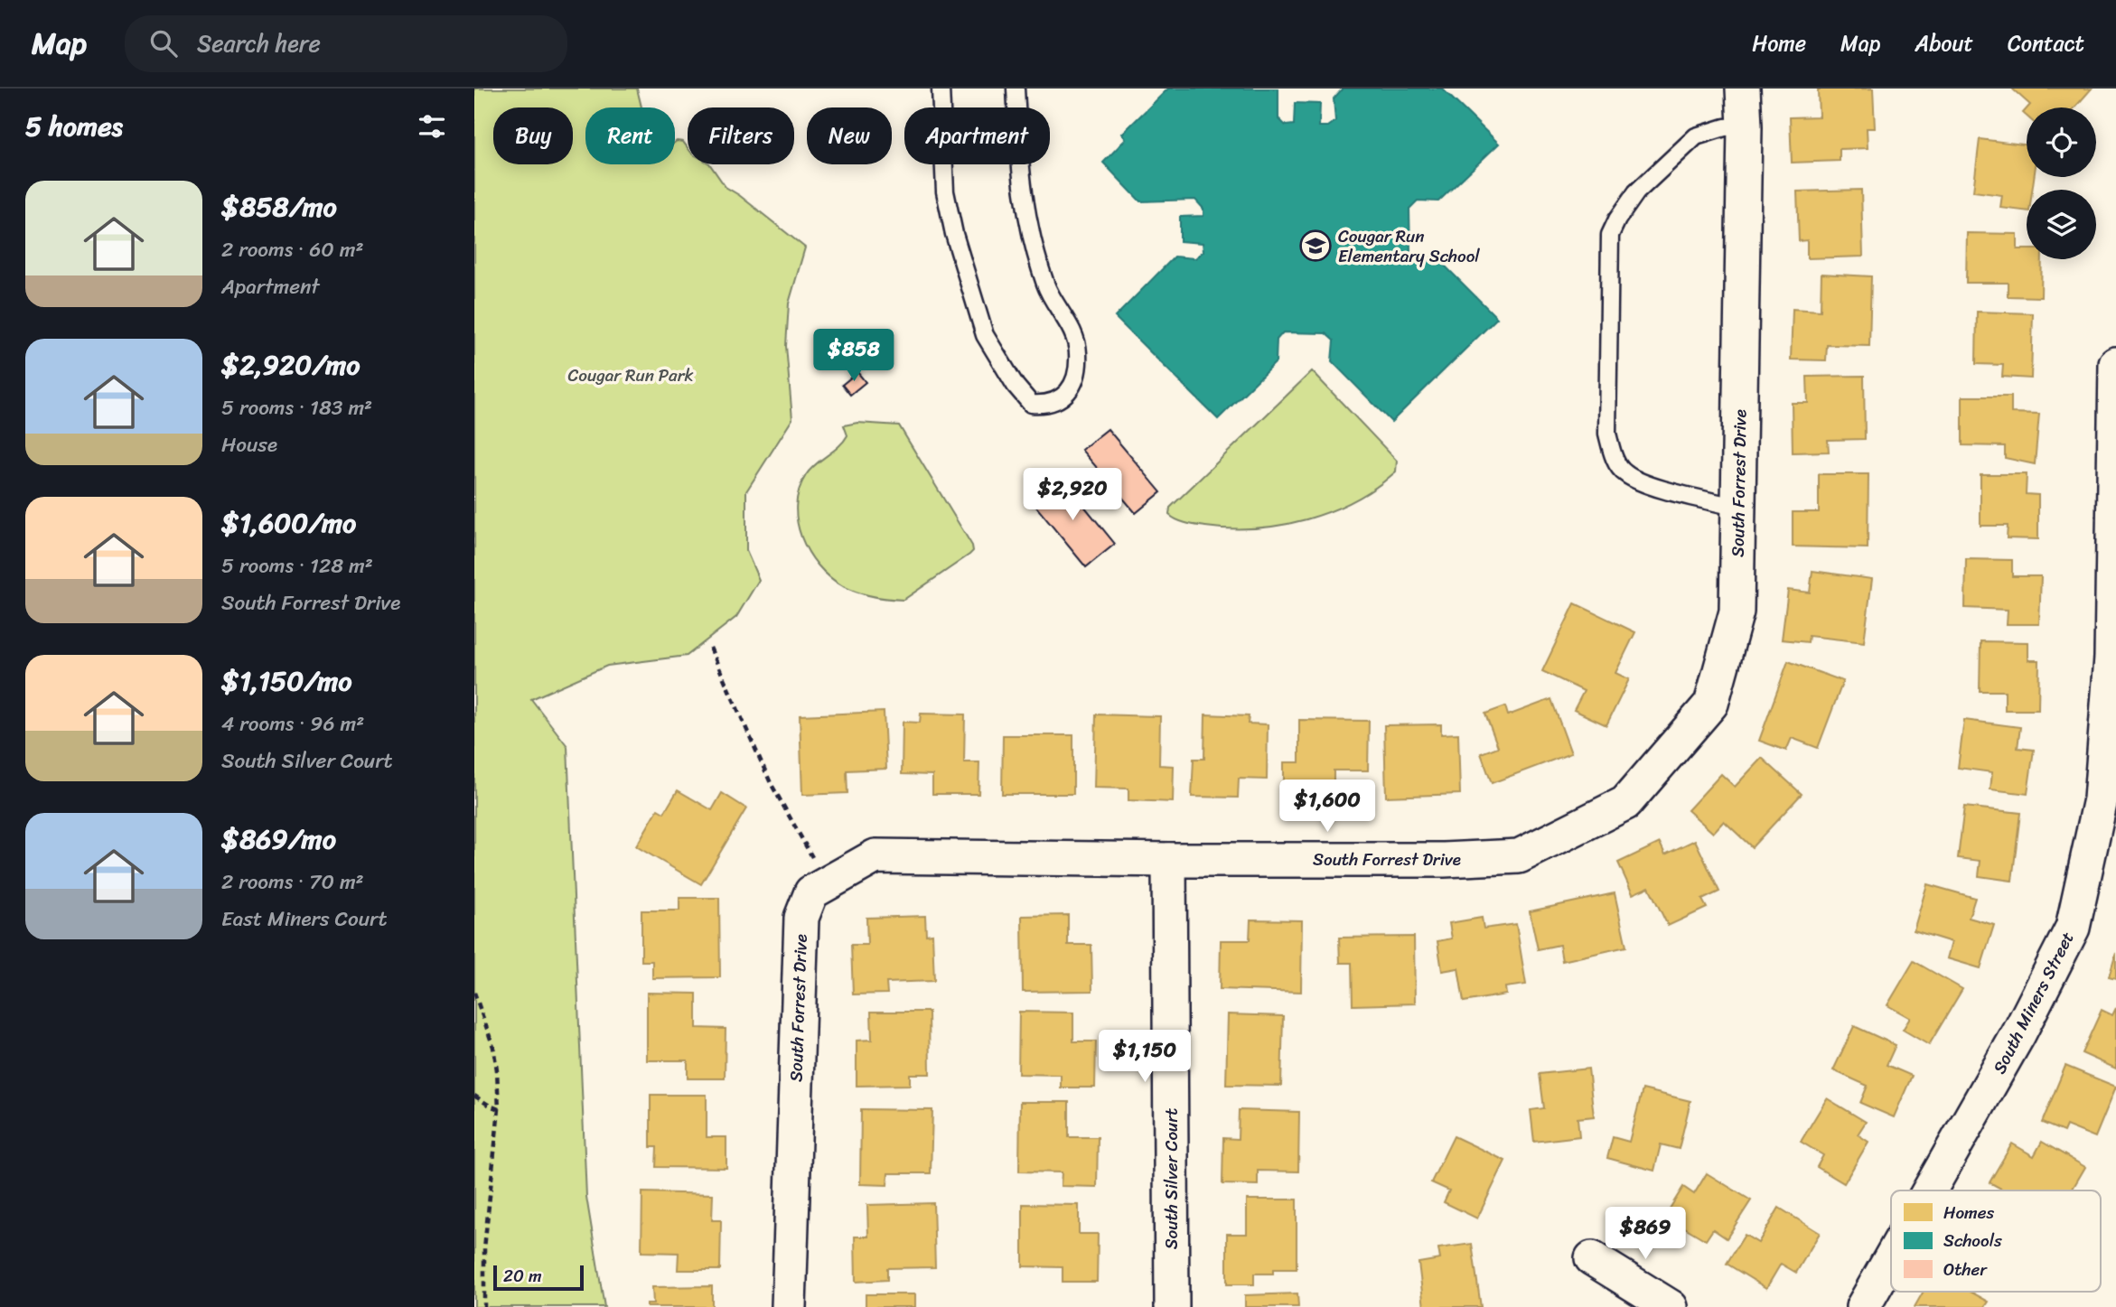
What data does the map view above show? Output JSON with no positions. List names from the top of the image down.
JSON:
{
  "streets": {
    "street": ["South Forrest Drive", "South Miners Street", "South Silver Court"]
  },
  "crossings": [
    ["South Forrest Drive", "South Silver Court"]
  ],
  "parks": ["Cougar Run Park"],
  "places": {
    "school or university": ["Cougar Run Elementary School"]
  },
  "legend": ["Homes", "Schools", "Other"],
  "scale_bar": "20 m",
  "page": {
    "header": "Map",
    "search": "Search here",
    "nav": [
      "Home",
      "Map",
      "About",
      "Contact"
    ],
    "heading": "5 homes",
    "chip": [
      "Buy",
      "Rent",
      "Filters",
      "New",
      "Apartment"
    ],
    "list": [
      {
        "name": "$858/mo",
        "note": "2 rooms · 60 m² · Apartment"
      },
      {
        "name": "$2,920/mo",
        "note": "5 rooms · 183 m² · House"
      },
      {
        "name": "$1,600/mo",
        "note": "5 rooms · 128 m² · South Forrest Drive"
      },
      {
        "name": "$1,150/mo",
        "note": "4 rooms · 96 m² · South Silver Court"
      },
      {
        "name": "$869/mo",
        "note": "2 rooms · 70 m² · East Miners Court"
      }
    ],
    "price": [
      "$858",
      "$2,920",
      "$1,600",
      "$1,150",
      "$869"
    ],
    "scale": "20 m"
  }
}
